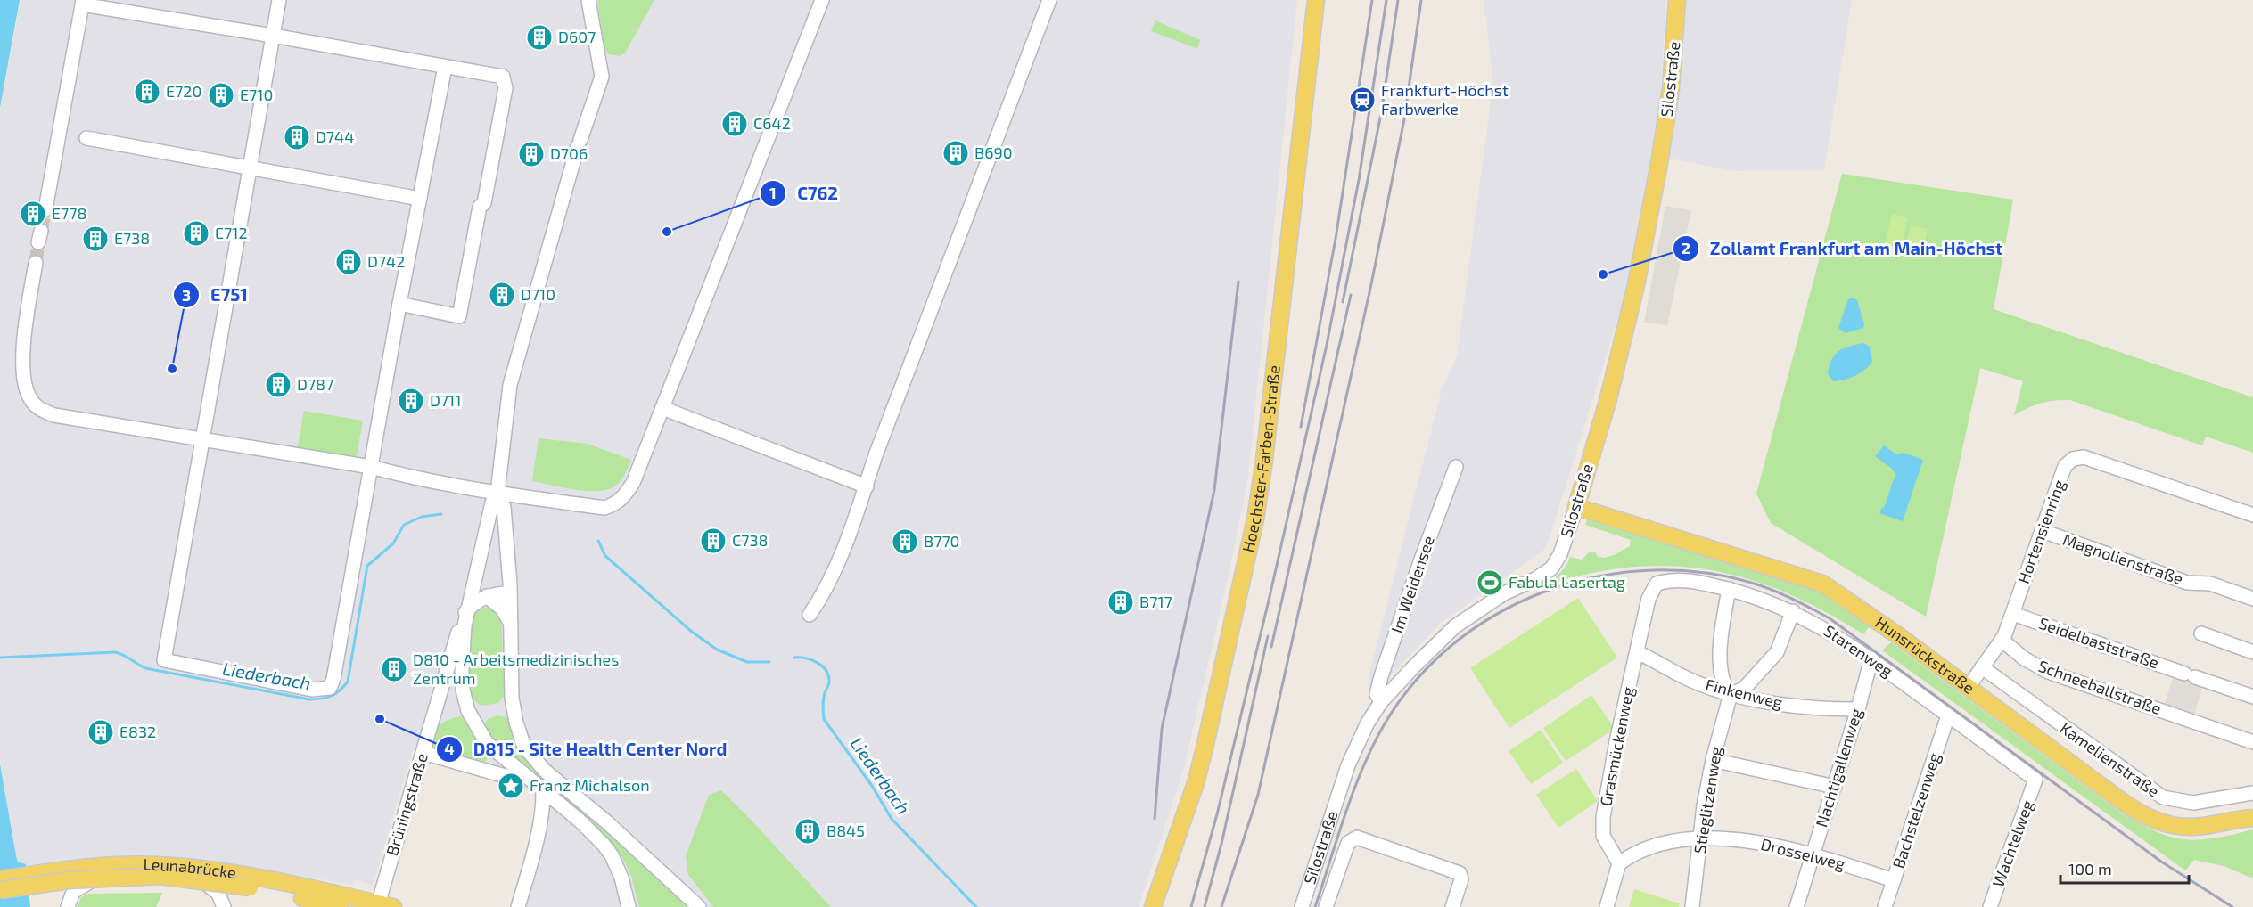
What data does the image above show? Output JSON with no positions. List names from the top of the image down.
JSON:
{
  "streets": {
    "main road": [
      "Silostraße",
      "Hoechster-Farben-Straße",
      "Hunsrückstraße",
      "Leunabrücke"
    ],
    "street": [
      "Hortensienring",
      "Magnolienstraße",
      "Im Weidensee",
      "Seidelbaststraße",
      "Starenweg",
      "Schneeballstraße",
      "Finkenweg",
      "Grasmückenweg",
      "Kamelienstraße",
      "Nachtigallenweg",
      "Stieglitzenweg",
      "Brüningstraße",
      "Bachstelzenweg",
      "Wachtelweg",
      "Drosselweg"
    ]
  },
  "crossings": [
    ["Silostraße", "Im Weidensee"],
    ["Silostraße", "Hunsrückstraße"],
    ["Hortensienring", "Magnolienstraße"],
    ["Hortensienring", "Seidelbaststraße"],
    ["Hortensienring", "Hunsrückstraße"],
    ["Hortensienring", "Schneeballstraße"],
    ["Hortensienring", "Kamelienstraße"],
    ["Starenweg", "Grasmückenweg"],
    ["Starenweg", "Nachtigallenweg"],
    ["Starenweg", "Bachstelzenweg"],
    ["Starenweg", "Wachtelweg"],
    ["Finkenweg", "Grasmückenweg"],
    ["Finkenweg", "Nachtigallenweg"],
    ["Finkenweg", "Stieglitzenweg"],
    ["Grasmückenweg", "Drosselweg"],
    ["Nachtigallenweg", "Drosselweg"],
    ["Stieglitzenweg", "Drosselweg"],
    ["Brüningstraße", "Leunabrücke"],
    ["Bachstelzenweg", "Drosselweg"]
  ],
  "water": ["Liederbach"],
  "places": {
    "building": [
      "D607",
      "E720",
      "E710",
      "C642",
      "D744",
      "B690",
      "D706",
      "E778",
      "E712",
      "E738",
      "D742",
      "D710",
      "D787",
      "D711",
      "C738",
      "B770",
      "B717",
      "D810 - Arbeitsmedizinisches Zentrum",
      "E832",
      "B845"
    ],
    "station": ["Frankfurt-Höchst Farbwerke"],
    "other": [
      "C762",
      "Zollamt Frankfurt am Main-Höchst",
      "E751",
      "D815 - Site Health Center Nord"
    ],
    "sports": ["Fabula Lasertag"],
    "place": ["Franz Michalson"]
  },
  "scale_bar": "100 m"
}
